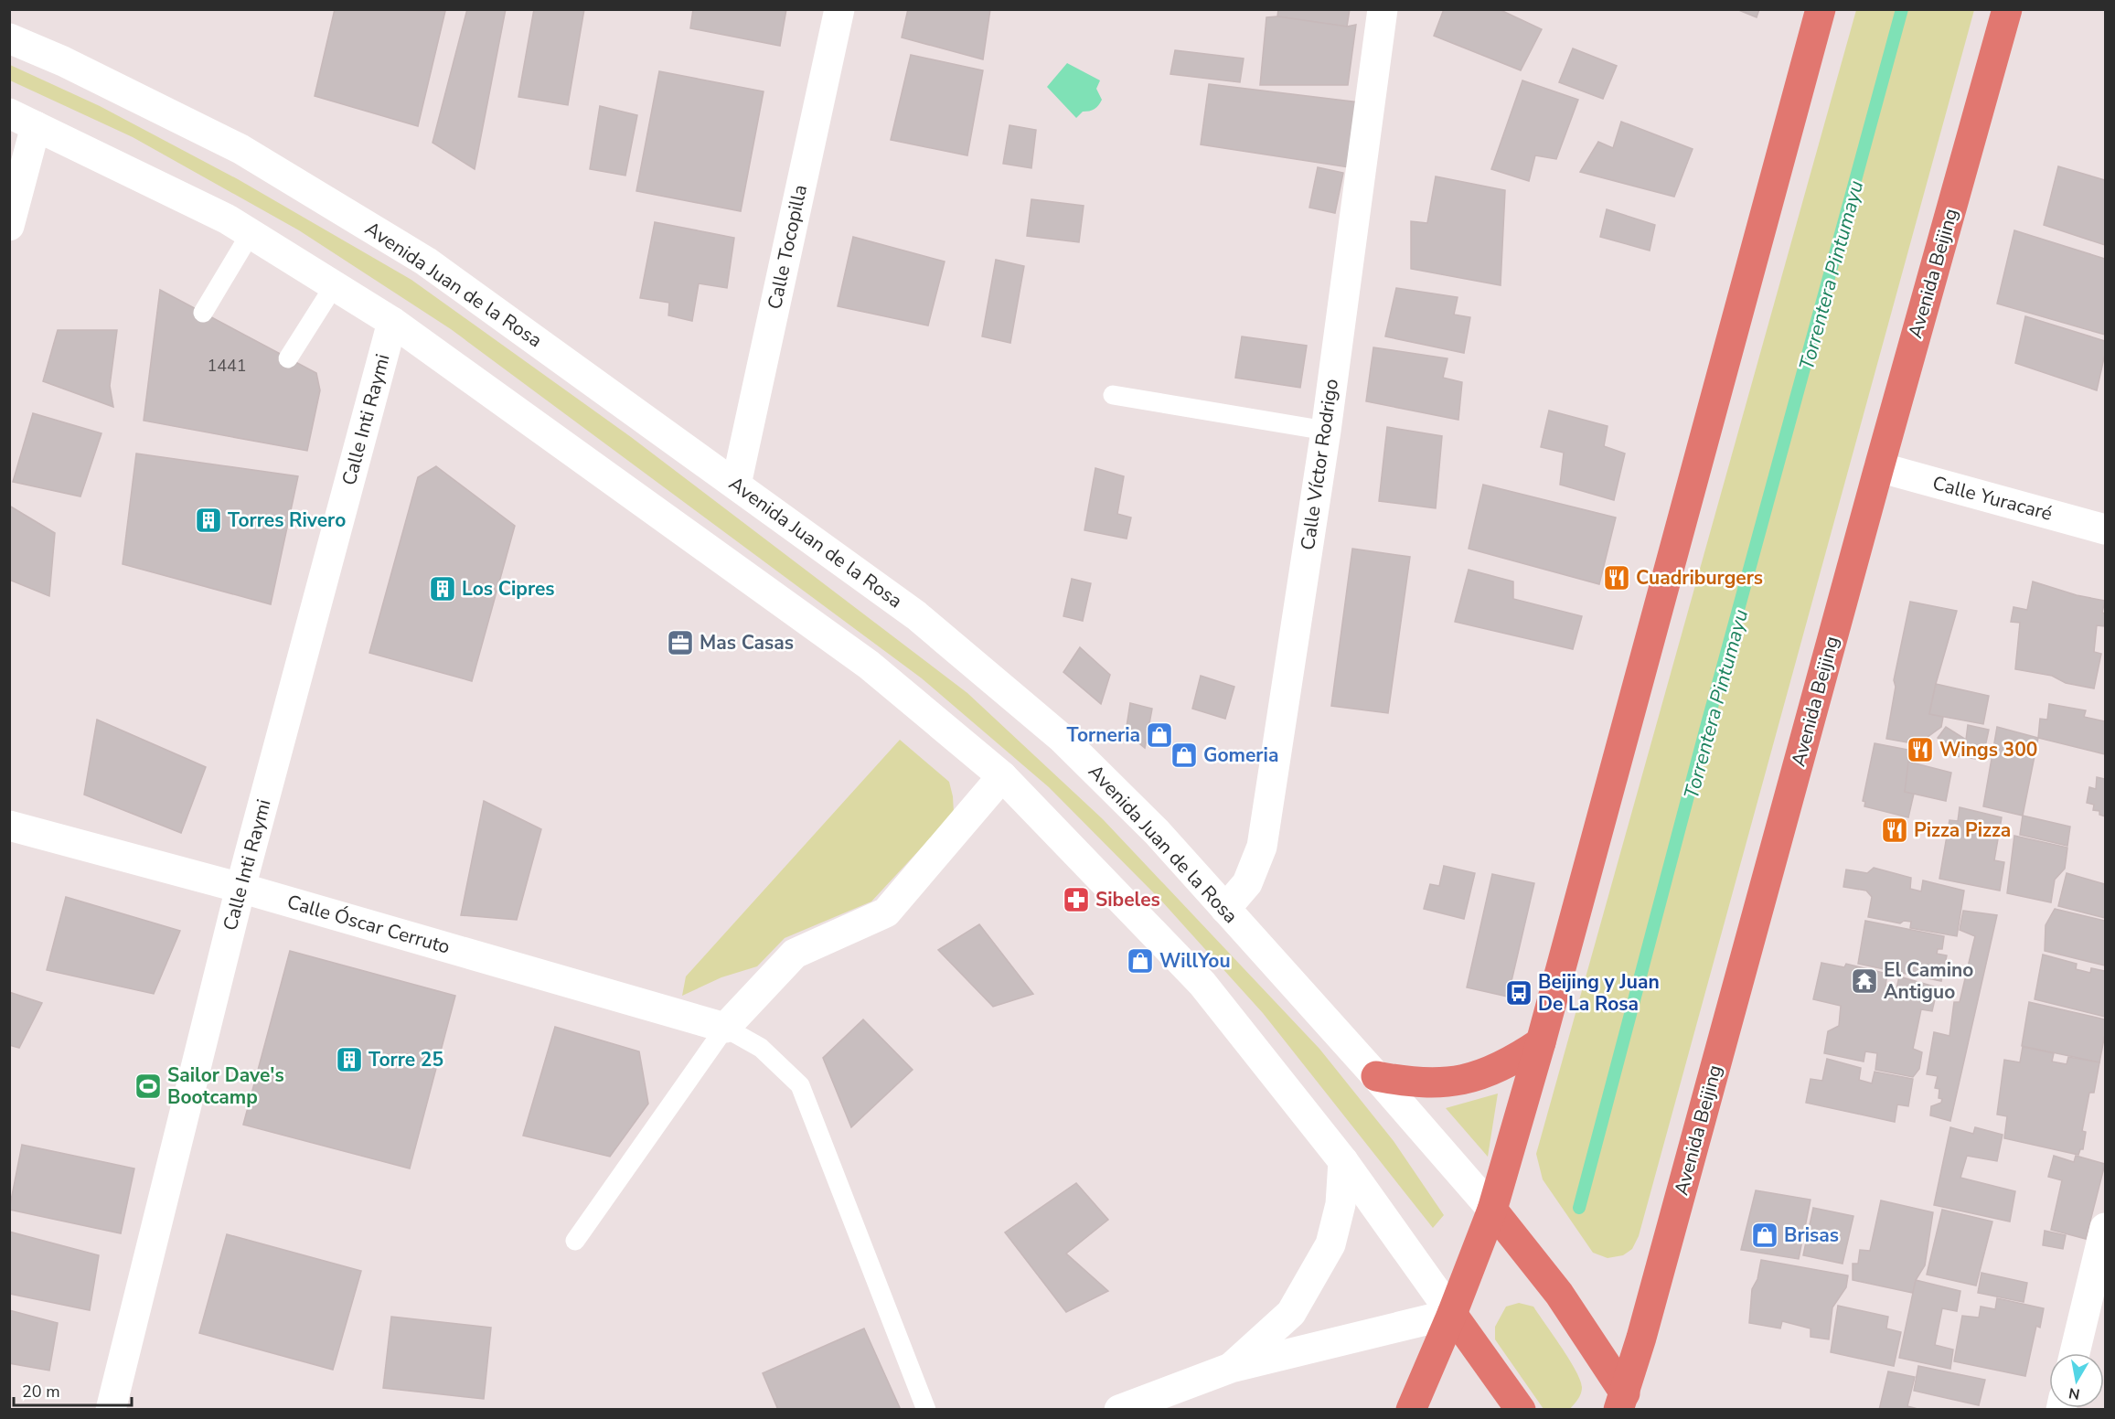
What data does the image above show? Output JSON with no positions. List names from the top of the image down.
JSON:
{
  "streets": {
    "main road": ["Avenida Beijing"],
    "street": [
      "Calle Tocopilla",
      "Avenida Juan de la Rosa",
      "Calle Inti Raymi",
      "Calle Víctor Rodrigo",
      "Calle Yuracaré",
      "Calle Óscar Cerruto"
    ]
  },
  "crossings": [
    ["Calle Tocopilla", "Avenida Juan de la Rosa"],
    ["Avenida Beijing", "Calle Yuracaré"],
    ["Avenida Juan de la Rosa", "Calle Víctor Rodrigo"],
    ["Calle Inti Raymi", "Calle Óscar Cerruto"]
  ],
  "water": ["Torrentera Pintumayu"],
  "places": {
    "building": ["Torres Rivero", "Los Cipres", "Torre 25"],
    "restaurant": ["Cuadriburgers", "Wings 300", "Pizza Pizza"],
    "office": ["Mas Casas"],
    "shop": [
      "Torneria",
      "Gomeria",
      "WillYou",
      "Brisas"
    ],
    "pharmacy": ["Sibeles"],
    "temple": ["El Camino Antiguo"],
    "bus stop": ["Beijing y Juan De La Rosa"],
    "sports": ["Sailor Dave's Bootcamp"]
  },
  "house_numbers": ["1441"],
  "scale_bar": "20 m",
  "north": "bottom"
}
